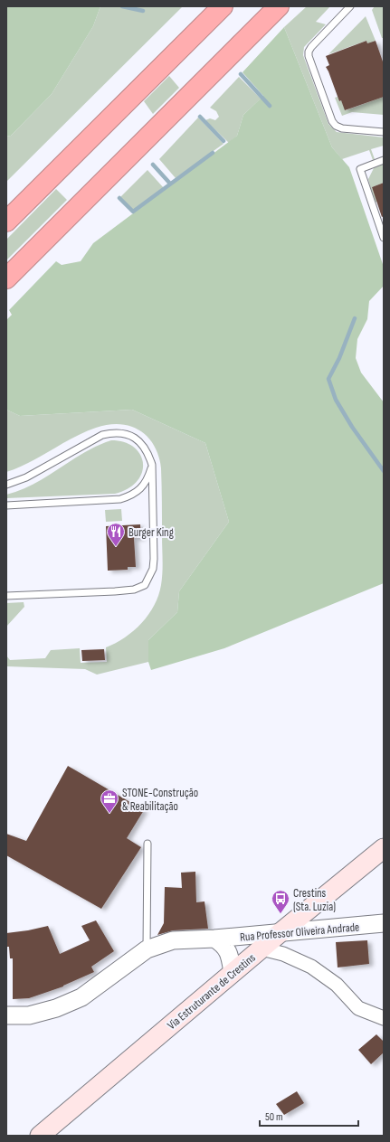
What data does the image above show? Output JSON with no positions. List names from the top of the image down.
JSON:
{
  "streets": {
    "main road": ["Via Estruturante de Crestins"],
    "street": ["Rua Professor Oliveira Andrade"]
  },
  "crossings": [
    ["Rua Professor Oliveira Andrade", "Via Estruturante de Crestins"]
  ],
  "places": {
    "restaurant": ["Burger King"],
    "office": ["STONE-Construção & Reabilitação"],
    "bus stop": ["Crestins (Sta. Luzia)"]
  },
  "scale_bar": "50 m"
}
